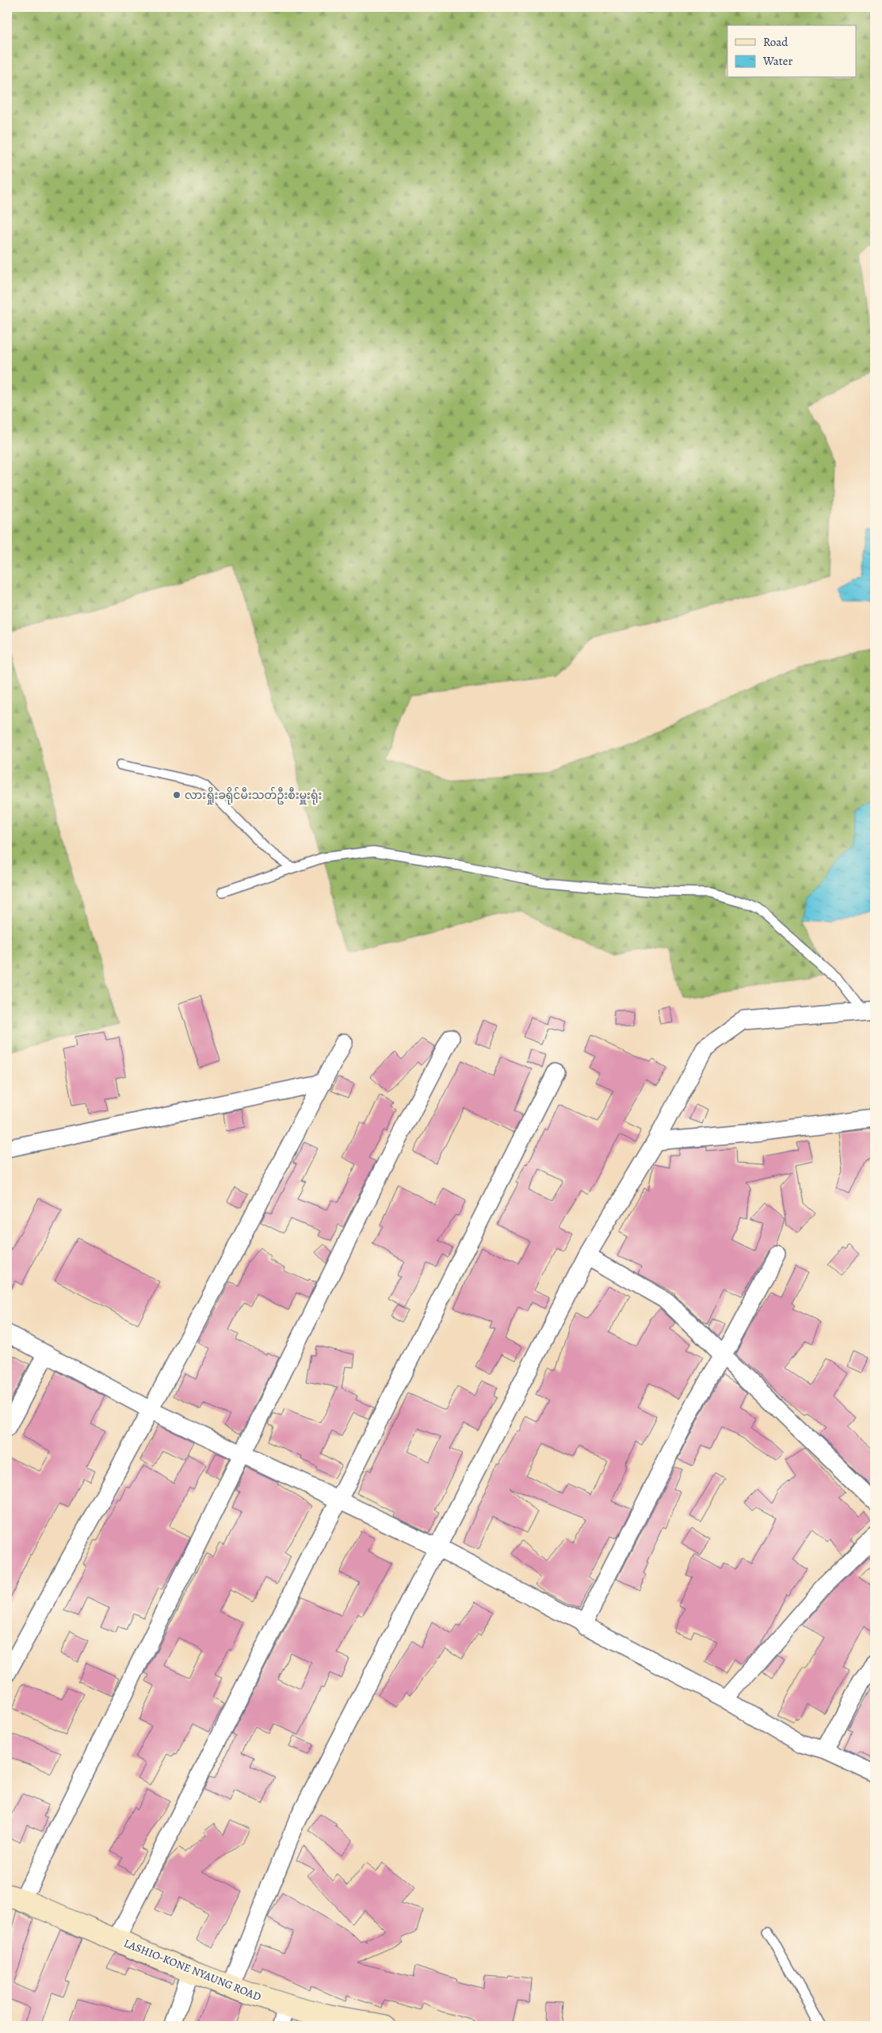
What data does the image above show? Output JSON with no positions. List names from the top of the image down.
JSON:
{
  "streets": {
    "main road": ["LASHIO-KONE NYAUNG ROAD"]
  },
  "places": ["လားရှိုးခရိုင်မီးသတ်ဦးစီးမှူးရုံး"],
  "legend": ["Road", "Water"]
}
